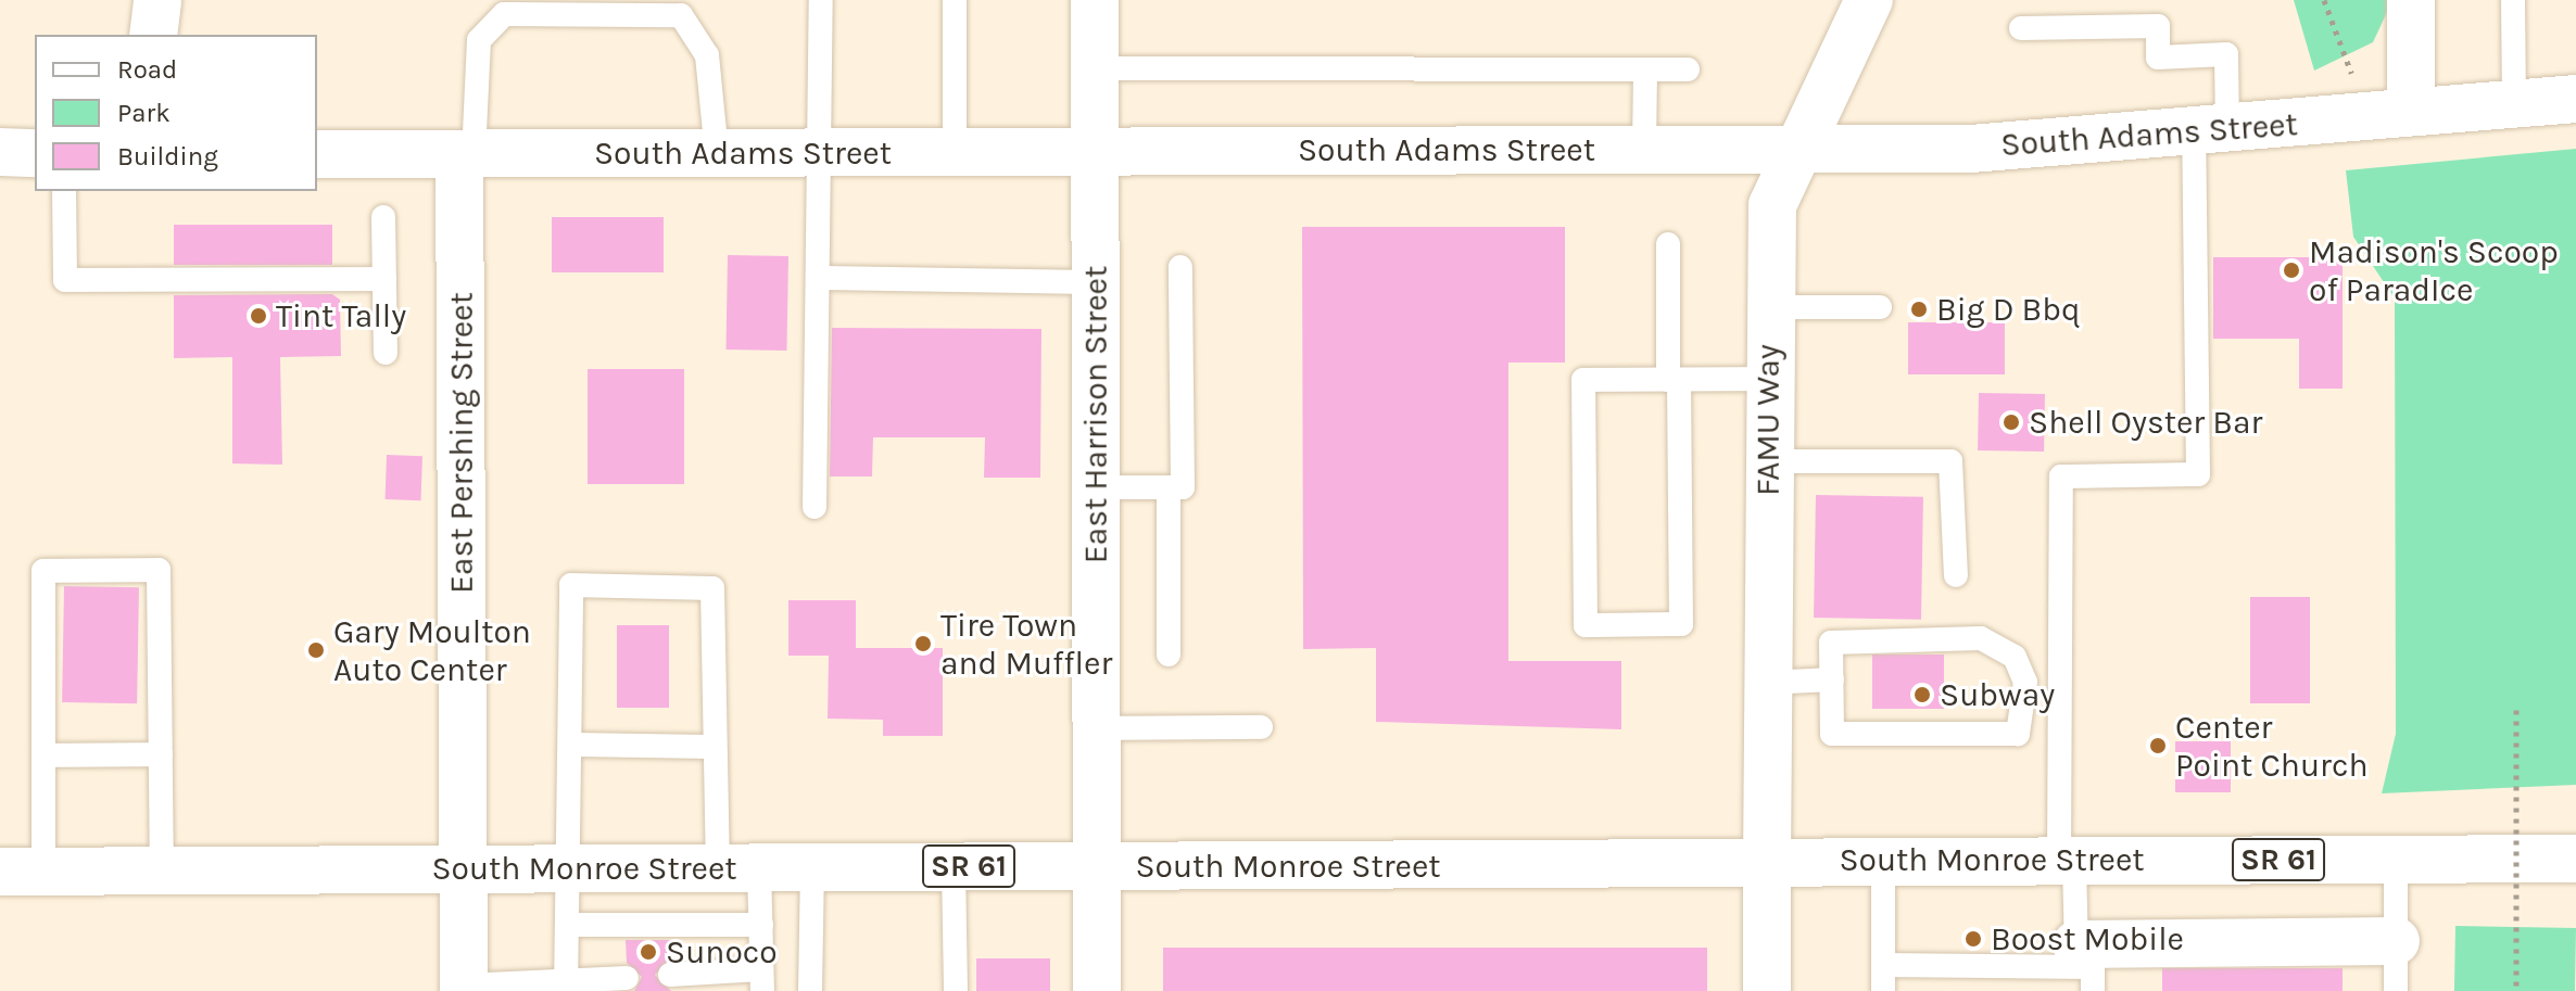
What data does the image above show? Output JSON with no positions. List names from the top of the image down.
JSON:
{
  "streets": {
    "street": [
      "South Adams Street",
      "East Harrison Street",
      "FAMU Way",
      "East Pershing Street",
      "South Monroe Street",
      "SR 61"
    ]
  },
  "crossings": [
    ["South Adams Street", "East Harrison Street"],
    ["South Adams Street", "FAMU Way"],
    ["South Adams Street", "East Pershing Street"],
    ["East Harrison Street", "South Monroe Street"],
    ["FAMU Way", "South Monroe Street"],
    ["East Pershing Street", "South Monroe Street"]
  ],
  "places": [
    "Madison's Scoop of ParadIce",
    "Big D Bbq",
    "Tint Tally",
    "Shell Oyster Bar",
    "Tire Town and Muffler",
    "Gary Moulton Auto Center",
    "Subway",
    "Center Point Church",
    "Boost Mobile",
    "Sunoco"
  ],
  "legend": ["Road", "Park", "Building"]
}
